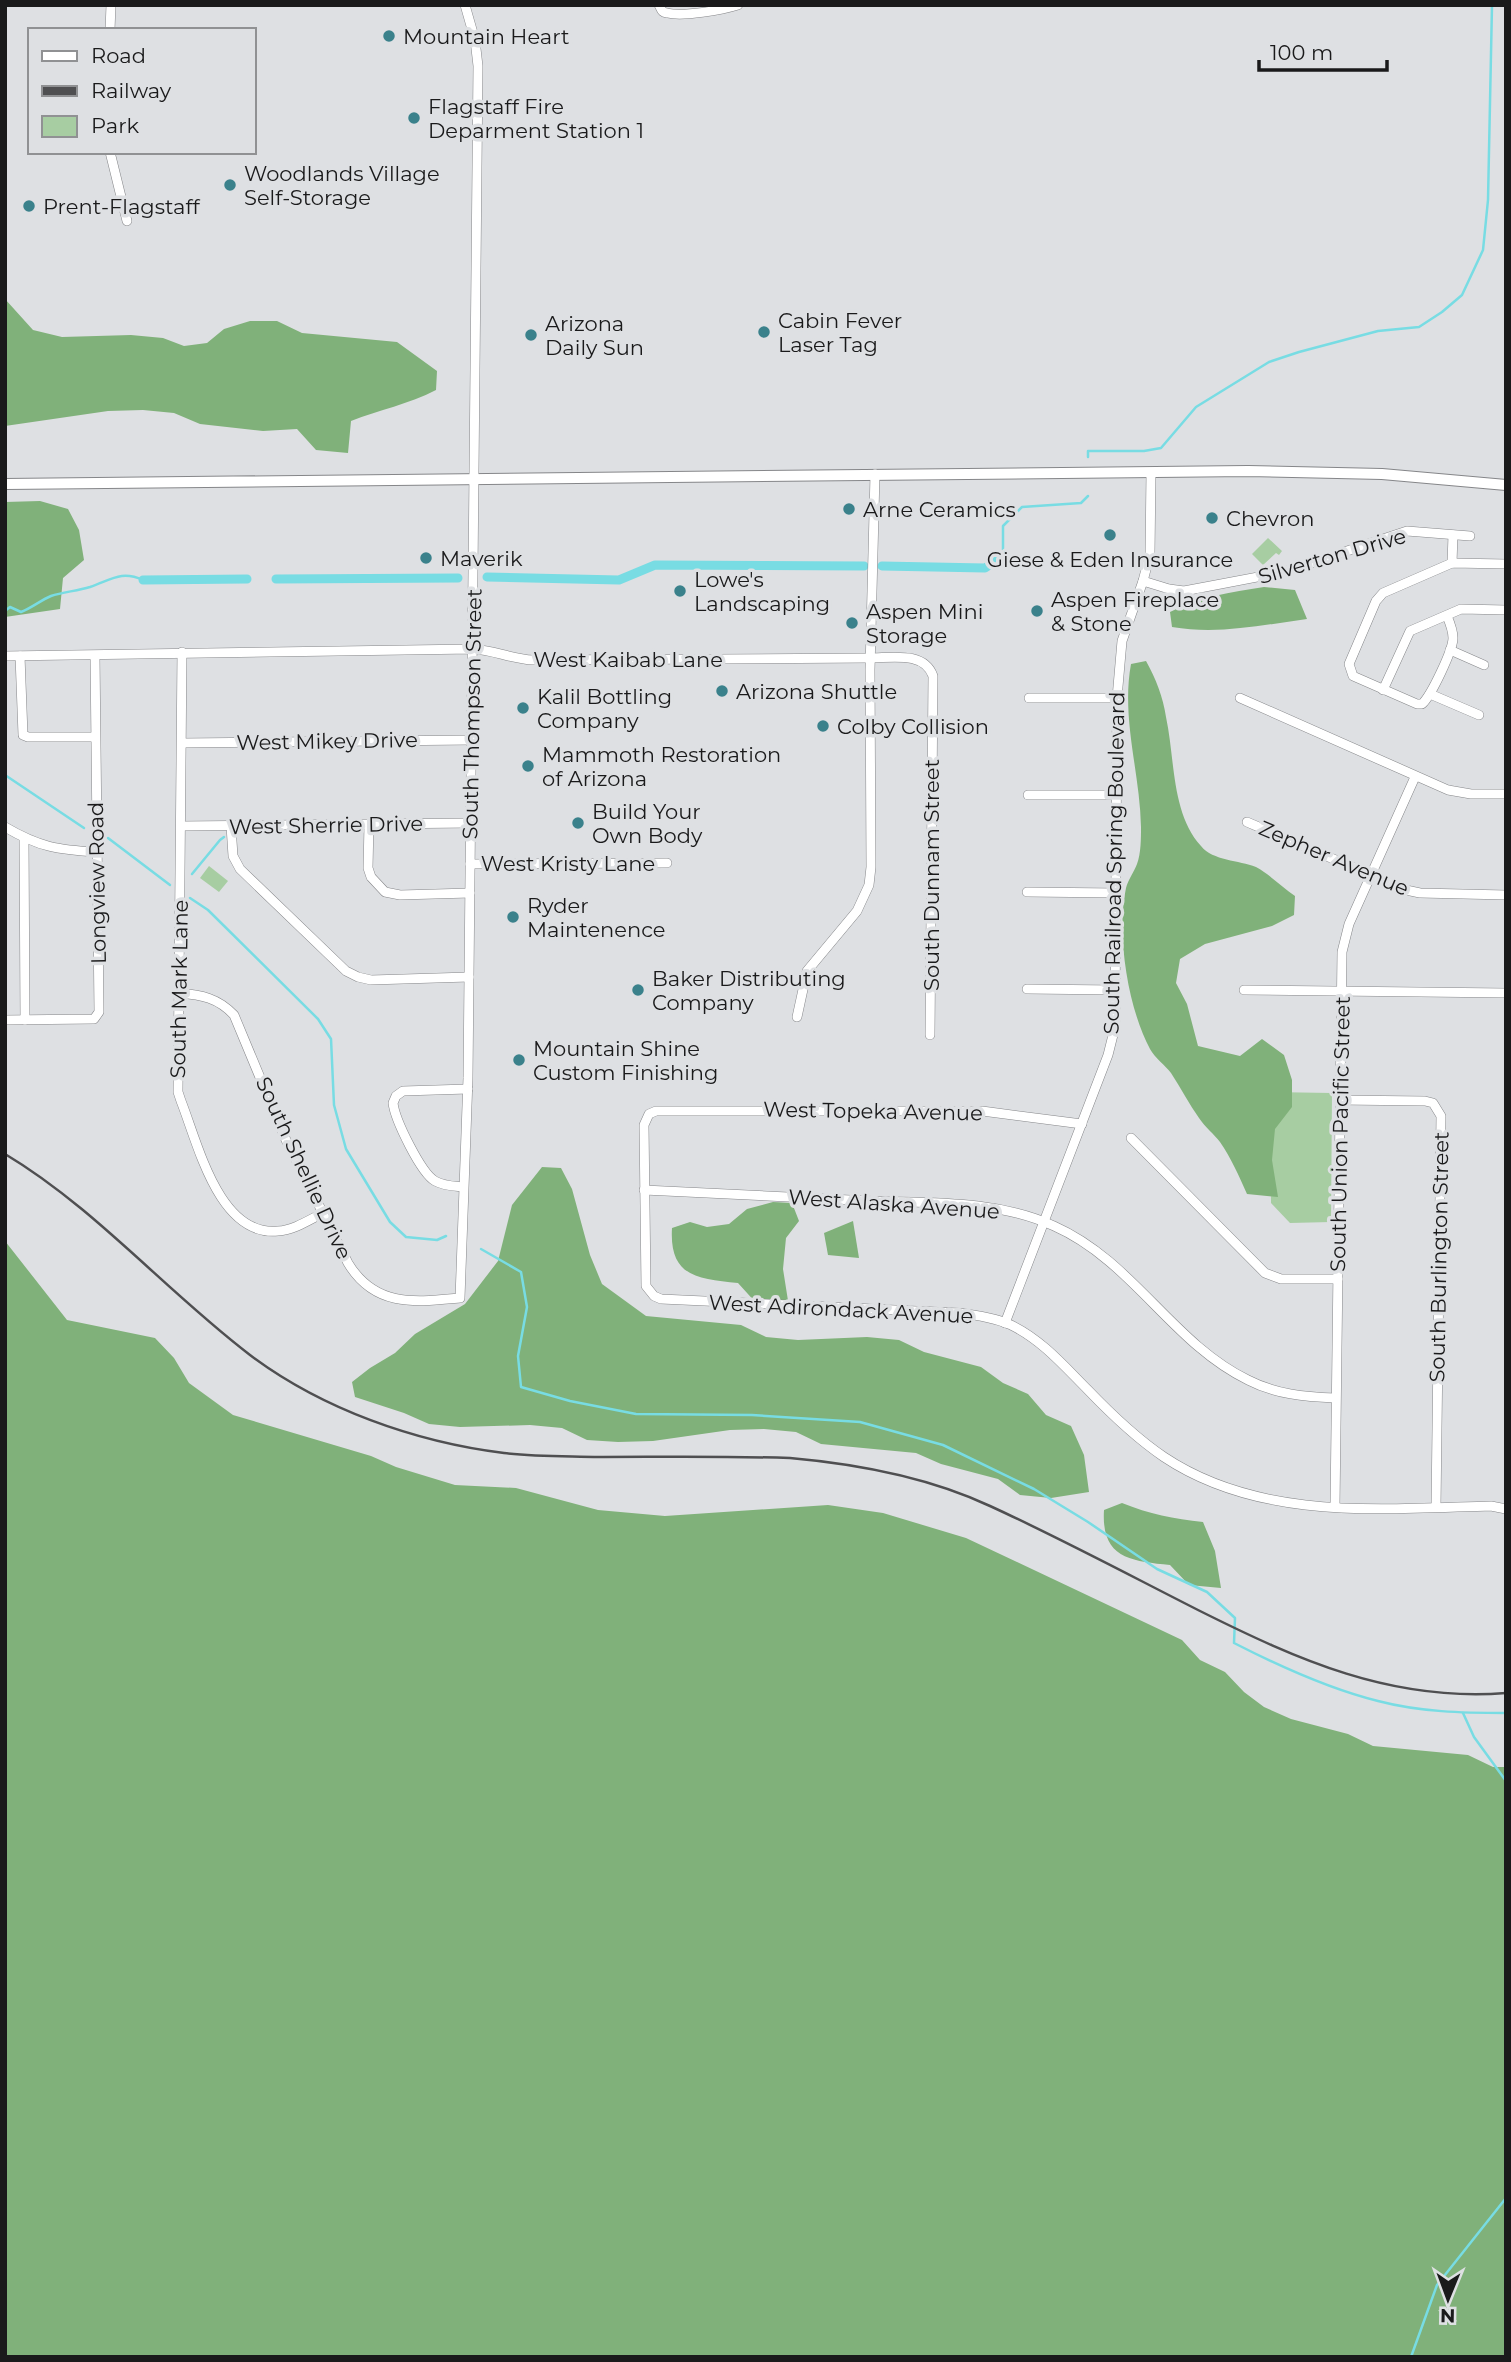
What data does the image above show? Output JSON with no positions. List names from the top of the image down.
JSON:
{
  "streets": {
    "street": [
      "Silverton Drive",
      "West Kaibab Lane",
      "South Thompson Street",
      "West Mikey Drive",
      "West Sherrie Drive",
      "Zepher Avenue",
      "West Kristy Lane",
      "South Railroad Spring Boulevard",
      "South Dunnam Street",
      "Longview Road",
      "South Mark Lane",
      "West Topeka Avenue",
      "South Union Pacific Street",
      "South Shellie Drive",
      "West Alaska Avenue",
      "South Burlington Street",
      "West Adirondack Avenue"
    ]
  },
  "crossings": [
    ["Silverton Drive", "South Railroad Spring Boulevard"],
    ["West Kaibab Lane", "South Thompson Street"],
    ["West Kaibab Lane", "South Dunnam Street"],
    ["West Kaibab Lane", "Longview Road"],
    ["West Kaibab Lane", "South Mark Lane"],
    ["South Thompson Street", "West Mikey Drive"],
    ["South Thompson Street", "West Sherrie Drive"],
    ["South Thompson Street", "West Kristy Lane"],
    ["South Thompson Street", "South Shellie Drive"],
    ["West Mikey Drive", "South Mark Lane"],
    ["West Sherrie Drive", "South Mark Lane"],
    ["Zepher Avenue", "South Union Pacific Street"],
    ["South Railroad Spring Boulevard", "West Topeka Avenue"],
    ["South Railroad Spring Boulevard", "West Alaska Avenue"],
    ["South Railroad Spring Boulevard", "West Adirondack Avenue"],
    ["South Mark Lane", "South Shellie Drive"],
    ["West Topeka Avenue", "West Alaska Avenue"],
    ["West Topeka Avenue", "West Adirondack Avenue"],
    ["South Union Pacific Street", "West Alaska Avenue"],
    ["South Union Pacific Street", "South Burlington Street"],
    ["South Union Pacific Street", "West Adirondack Avenue"],
    ["West Alaska Avenue", "West Adirondack Avenue"],
    ["South Burlington Street", "West Adirondack Avenue"]
  ],
  "places": [
    "Mountain Heart",
    "Flagstaff Fire Deparment Station 1",
    "Woodlands Village Self-Storage",
    "Prent-Flagstaff",
    "Cabin Fever Laser Tag",
    "Arizona Daily Sun",
    "Arne Ceramics",
    "Chevron",
    "Giese & Eden Insurance",
    "Maverik",
    "Lowe's Landscaping",
    "Aspen Fireplace & Stone",
    "Aspen Mini Storage",
    "Arizona Shuttle",
    "Kalil Bottling Company",
    "Colby Collision",
    "Mammoth Restoration of Arizona",
    "Build Your Own Body",
    "Ryder Maintenence",
    "Baker Distributing Company",
    "Mountain Shine Custom Finishing"
  ],
  "legend": ["Road", "Railway", "Park"],
  "scale_bar": "100 m",
  "north": "bottom"
}
